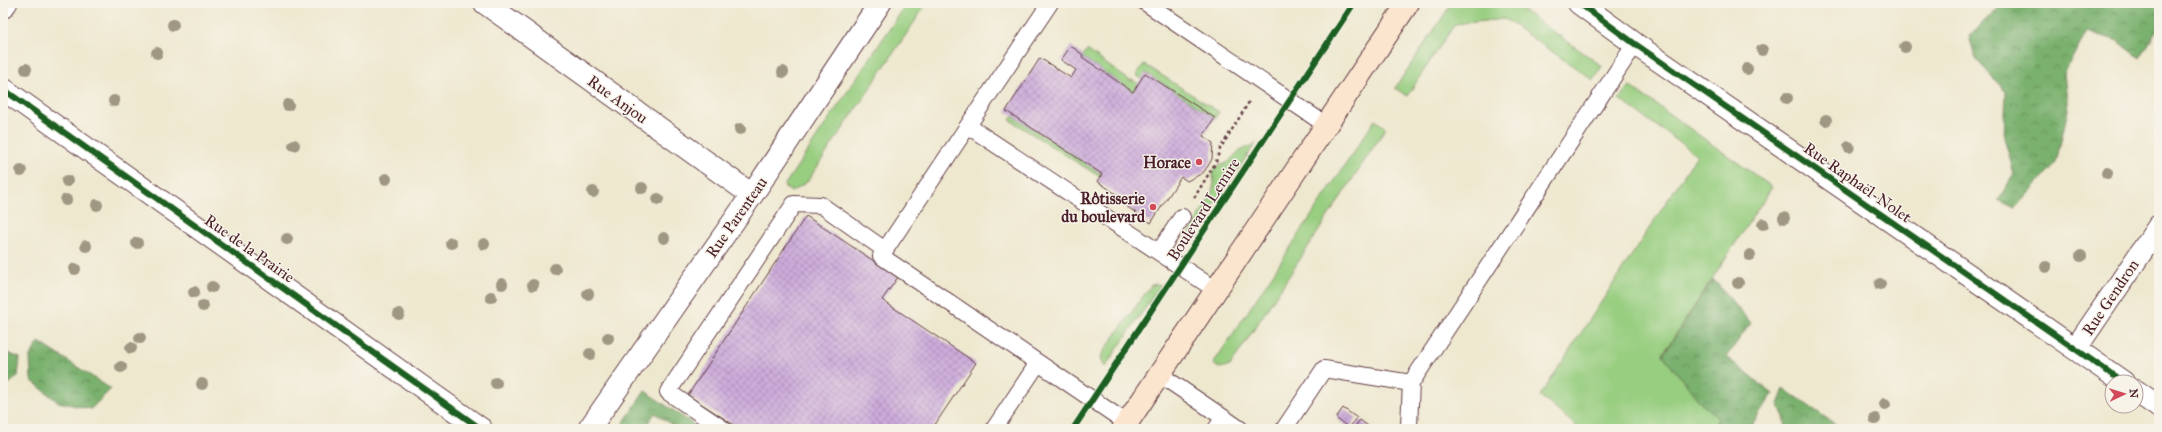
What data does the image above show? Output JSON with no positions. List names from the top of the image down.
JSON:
{
  "streets": {
    "street": [
      "Rue Anjou",
      "Rue Raphaël-Nolet",
      "Rue Parenteau",
      "Rue de la Prairie",
      "Rue Gendron"
    ],
    "cycle path": ["Boulevard Lemire"]
  },
  "crossings": [
    ["Rue Anjou", "Rue Parenteau"],
    ["Rue Raphaël-Nolet", "Rue Gendron"]
  ],
  "places": ["Horace", "Rôtisserie du boulevard"],
  "north": "right"
}
